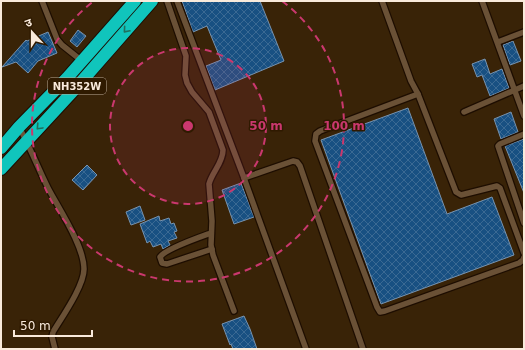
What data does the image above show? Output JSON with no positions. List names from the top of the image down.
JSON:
{
  "streets": {
    "highway": ["NH352W"]
  },
  "scale_bar": "50 m",
  "north": "top",
  "rings": ["50 m", "100 m"]
}
